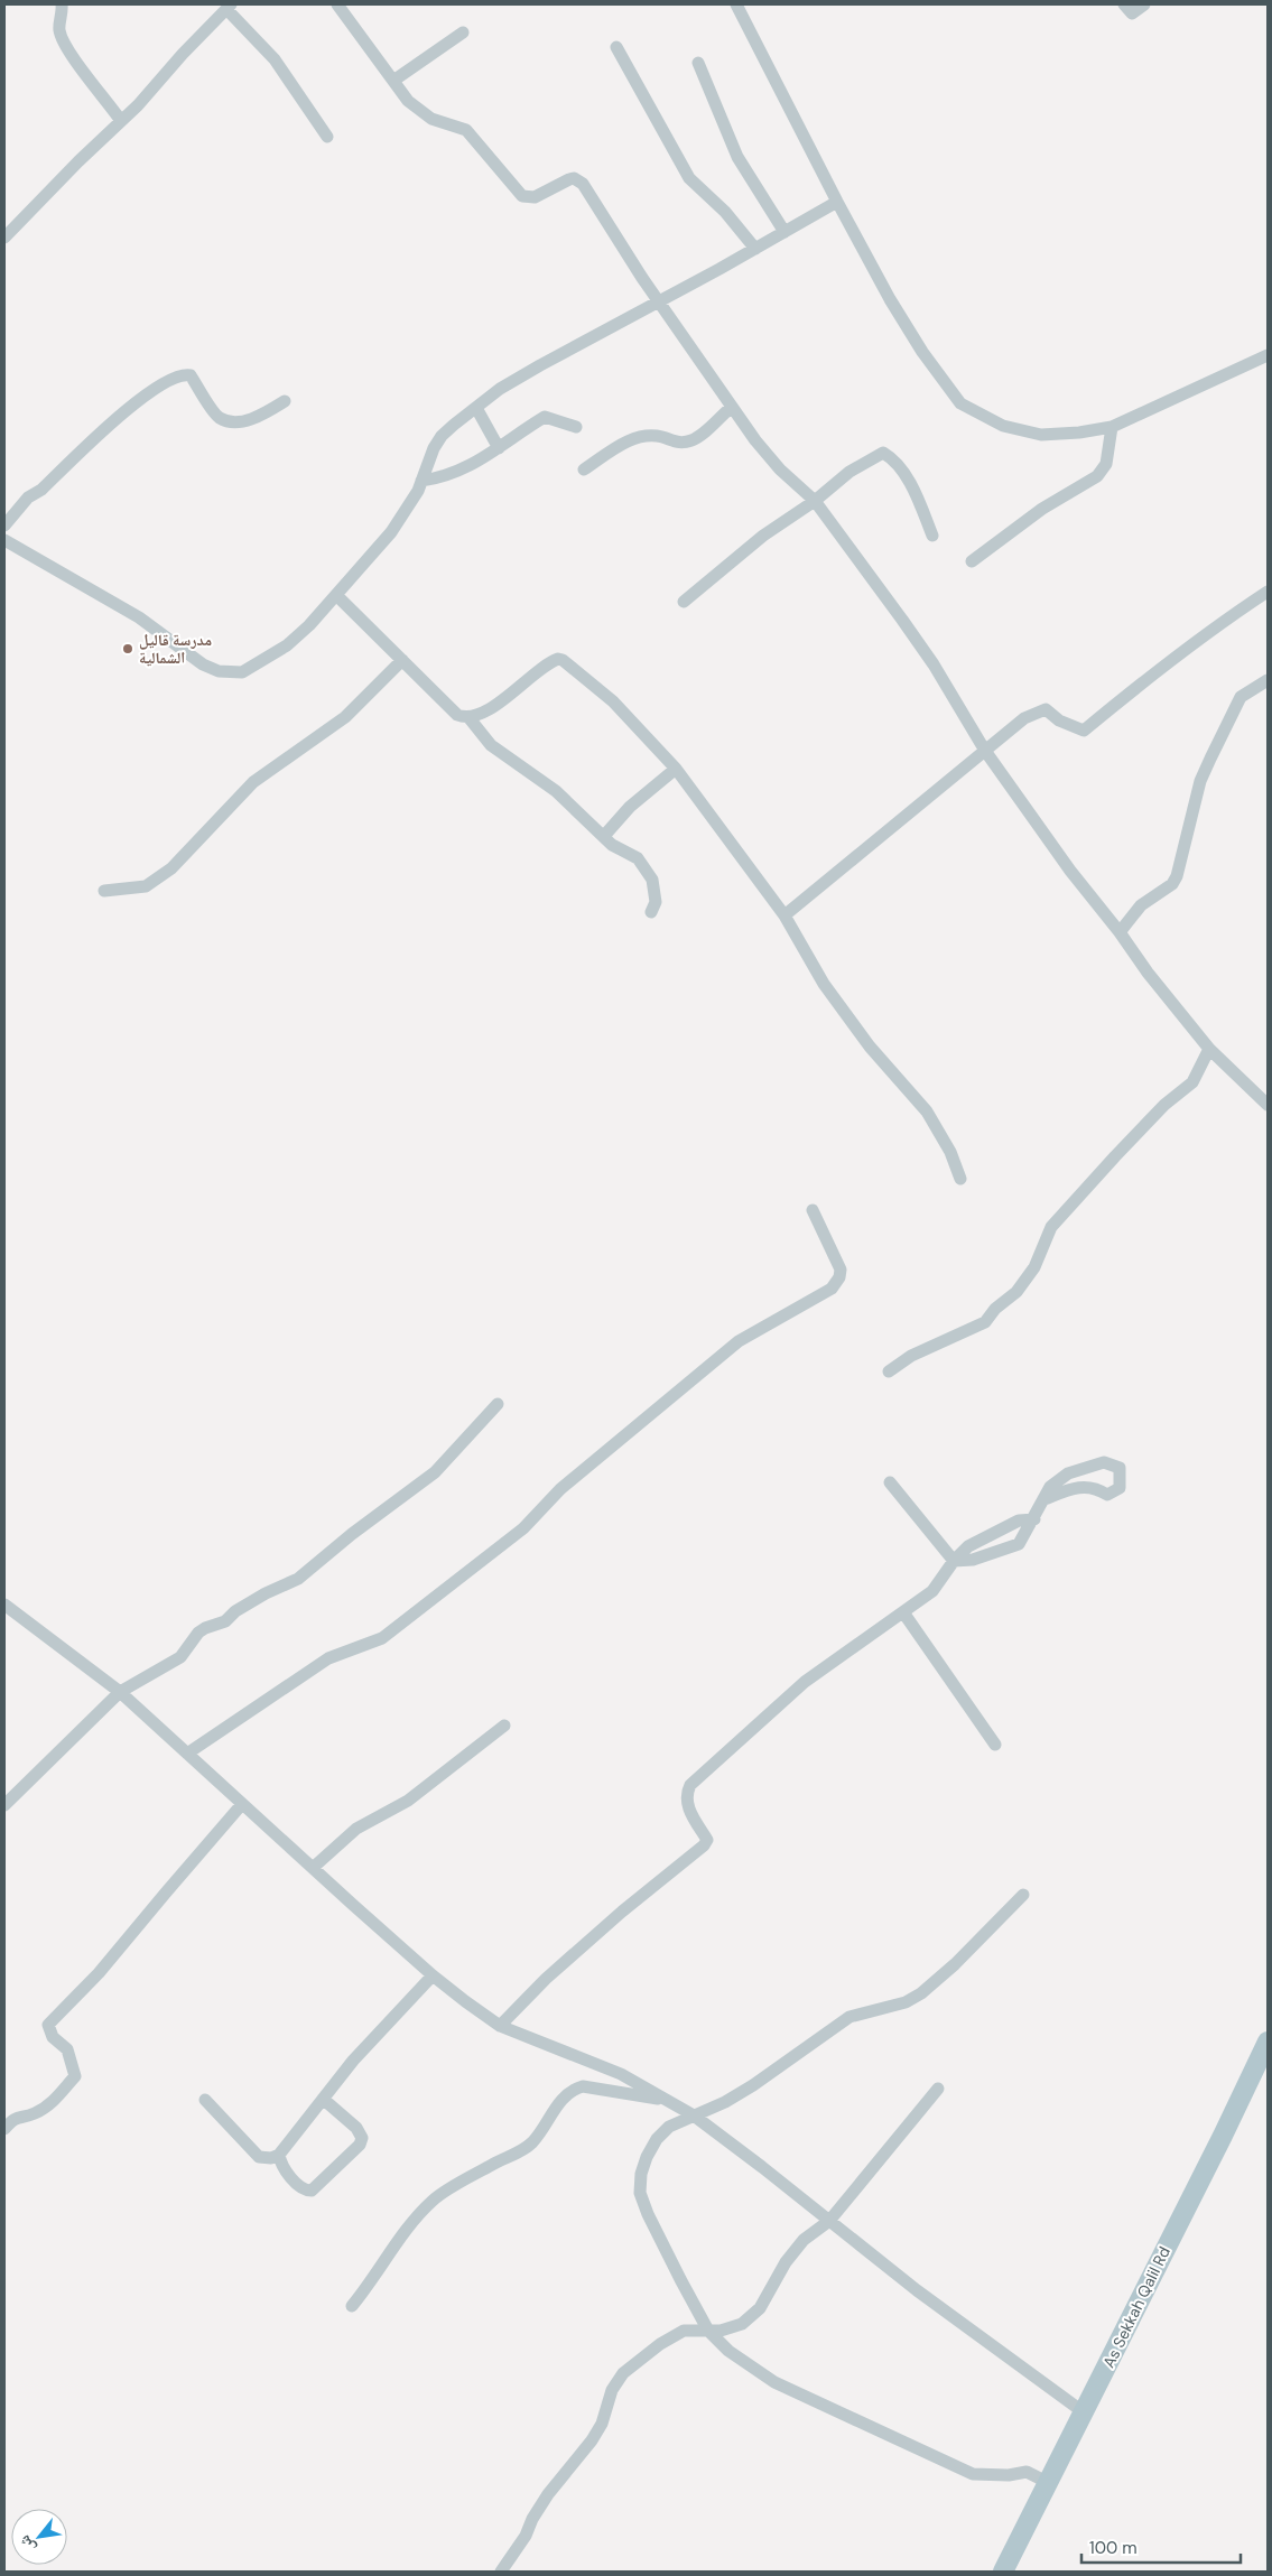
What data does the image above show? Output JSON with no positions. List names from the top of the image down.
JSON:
{
  "streets": {
    "main road": ["As Sekkah Qalil Rd"]
  },
  "places": ["مدرسة قاليل الشمالية"],
  "scale_bar": "100 m",
  "north": "bottom left"
}
